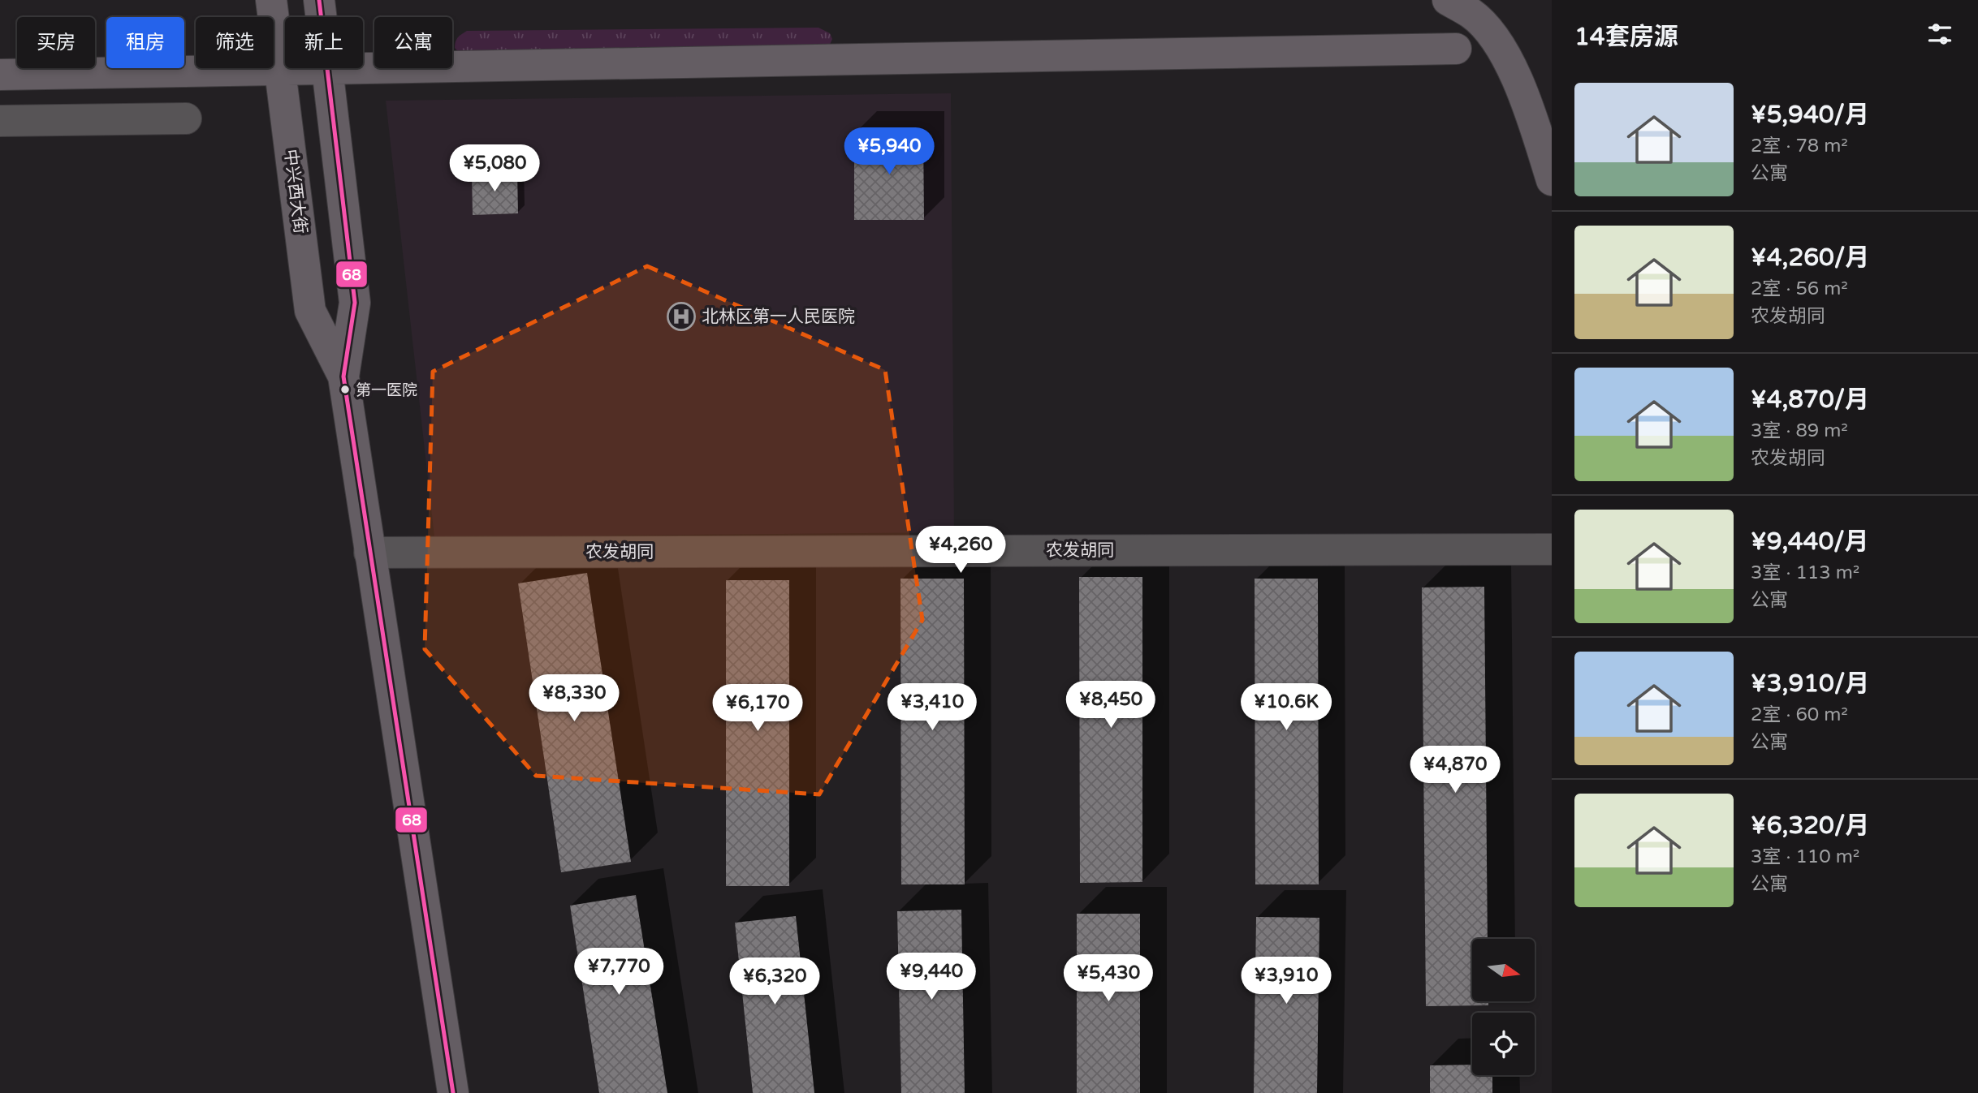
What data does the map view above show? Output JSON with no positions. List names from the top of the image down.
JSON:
{
  "streets": {
    "main road": ["中兴西大街"],
    "street": ["农发胡同"]
  },
  "crossings": [
    ["中兴西大街", "农发胡同"]
  ],
  "places": {
    "hospital": ["北林区第一人民医院"],
    "other": ["第一医院"]
  },
  "lines": ["transit line 68"],
  "north": "right",
  "page": {
    "heading": "14套房源",
    "chip": [
      "买房",
      "租房",
      "筛选",
      "新上",
      "公寓"
    ],
    "list": [
      {
        "name": "¥5,940/月",
        "note": "2室 · 78 m² · 公寓"
      },
      {
        "name": "¥4,260/月",
        "note": "2室 · 56 m² · 农发胡同"
      },
      {
        "name": "¥4,870/月",
        "note": "3室 · 89 m² · 农发胡同"
      },
      {
        "name": "¥9,440/月",
        "note": "3室 · 113 m² · 公寓"
      },
      {
        "name": "¥3,910/月",
        "note": "2室 · 60 m² · 公寓"
      },
      {
        "name": "¥6,320/月",
        "note": "3室 · 110 m² · 公寓"
      }
    ],
    "price": [
      "¥5,940",
      "¥5,080",
      "¥4,260",
      "¥8,330",
      "¥8,450",
      "¥3,410",
      "¥10.6K",
      "¥6,170",
      "¥4,870",
      "¥7,770",
      "¥9,440",
      "¥5,430",
      "¥3,910",
      "¥6,320"
    ]
  }
}
